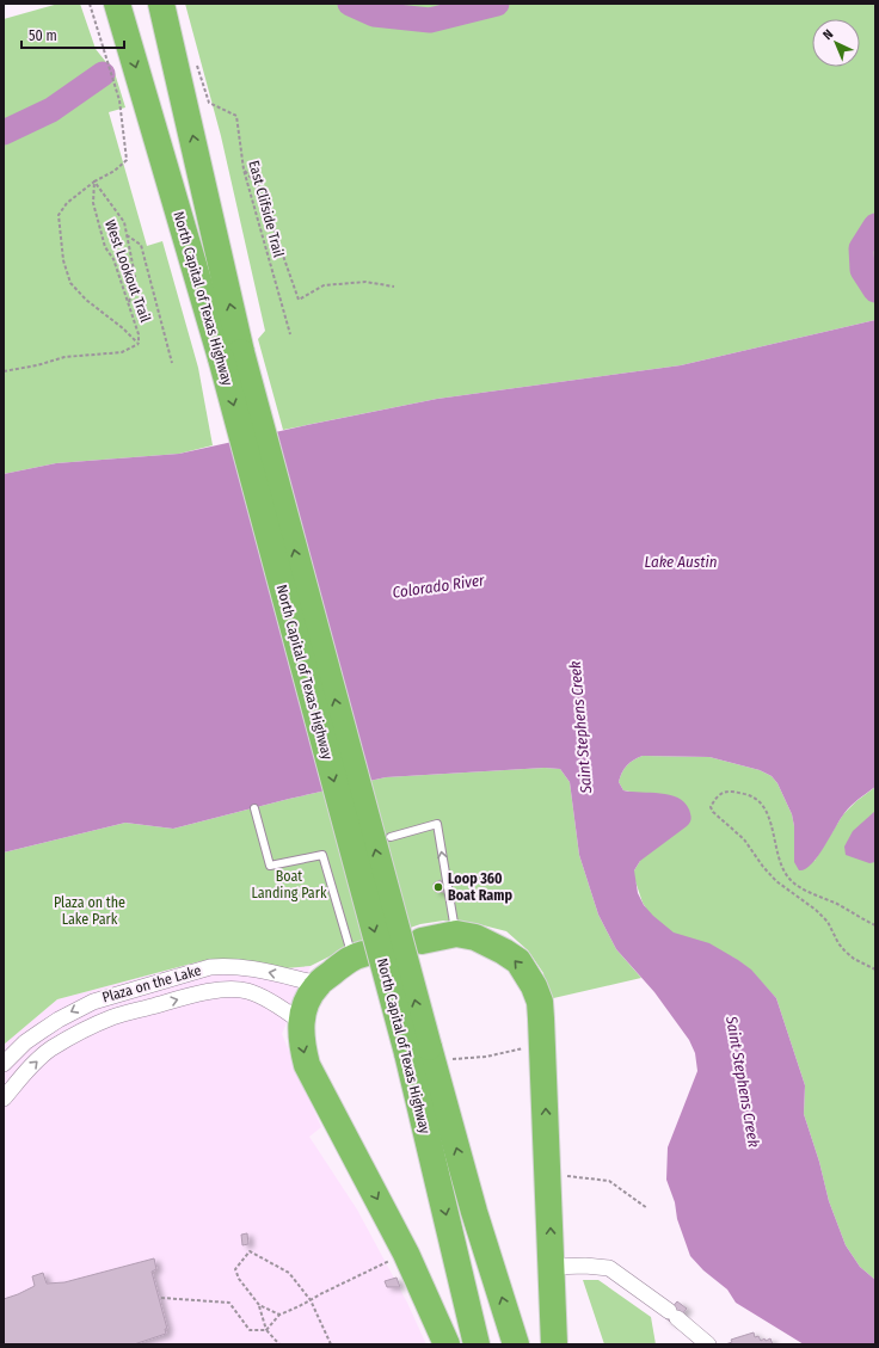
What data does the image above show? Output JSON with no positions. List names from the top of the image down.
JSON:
{
  "streets": {
    "highway": ["North Capital of Texas Highway"],
    "street": ["Plaza on the Lake"],
    "path": ["East Clifside Trail", "West Lookout Trail"]
  },
  "water": ["Lake Austin", "Colorado River", "Saint Stephens Creek"],
  "parks": ["Boat Landing Park", "Plaza on the Lake Park"],
  "places": ["Loop 360 Boat Ramp"],
  "scale_bar": "50 m",
  "north": "top left"
}
